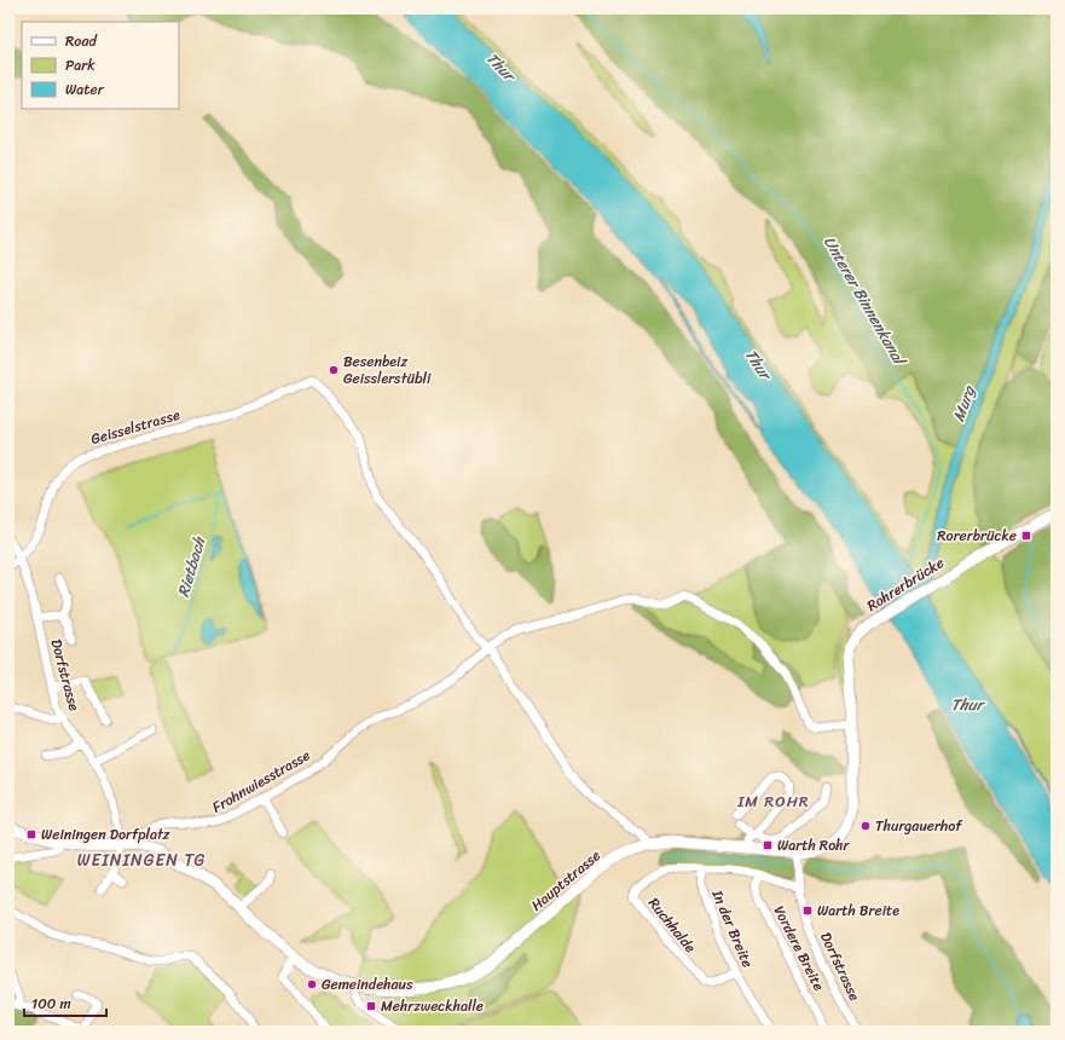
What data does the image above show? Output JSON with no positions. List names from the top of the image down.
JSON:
{
  "streets": {
    "main road": ["Rohrerbrücke", "Hauptstrasse"],
    "street": [
      "Geisselstrasse",
      "Dorfstrasse",
      "Frohnwiesstrasse",
      "Ruchhalde",
      "In der Breite",
      "Vordere Breite"
    ]
  },
  "crossings": [
    ["Geisselstrasse", "Dorfstrasse"],
    ["Geisselstrasse", "Frohnwiesstrasse"],
    ["Rohrerbrücke", "Frohnwiesstrasse"],
    ["Rohrerbrücke", "Hauptstrasse"],
    ["Dorfstrasse", "Frohnwiesstrasse"],
    ["Dorfstrasse", "Hauptstrasse"],
    ["Dorfstrasse", "In der Breite"],
    ["Frohnwiesstrasse", "Hauptstrasse"],
    ["Ruchhalde", "In der Breite"],
    ["In der Breite", "Vordere Breite"]
  ],
  "districts": ["IM ROHR", "WEININGEN TG"],
  "water": [
    "Thur",
    "Unterer Binnenkanal",
    "Murg",
    "Rietbach"
  ],
  "places": {
    "other": ["Besenbeiz Geisslerstübli", "Thurgauerhof", "Gemeindehaus"],
    "transit": [
      "Rorerbrücke",
      "Weiningen Dorfplatz",
      "Warth Rohr",
      "Warth Breite",
      "Mehrzweckhalle"
    ]
  },
  "legend": ["Road", "Park", "Water"],
  "scale_bar": "100 m"
}
